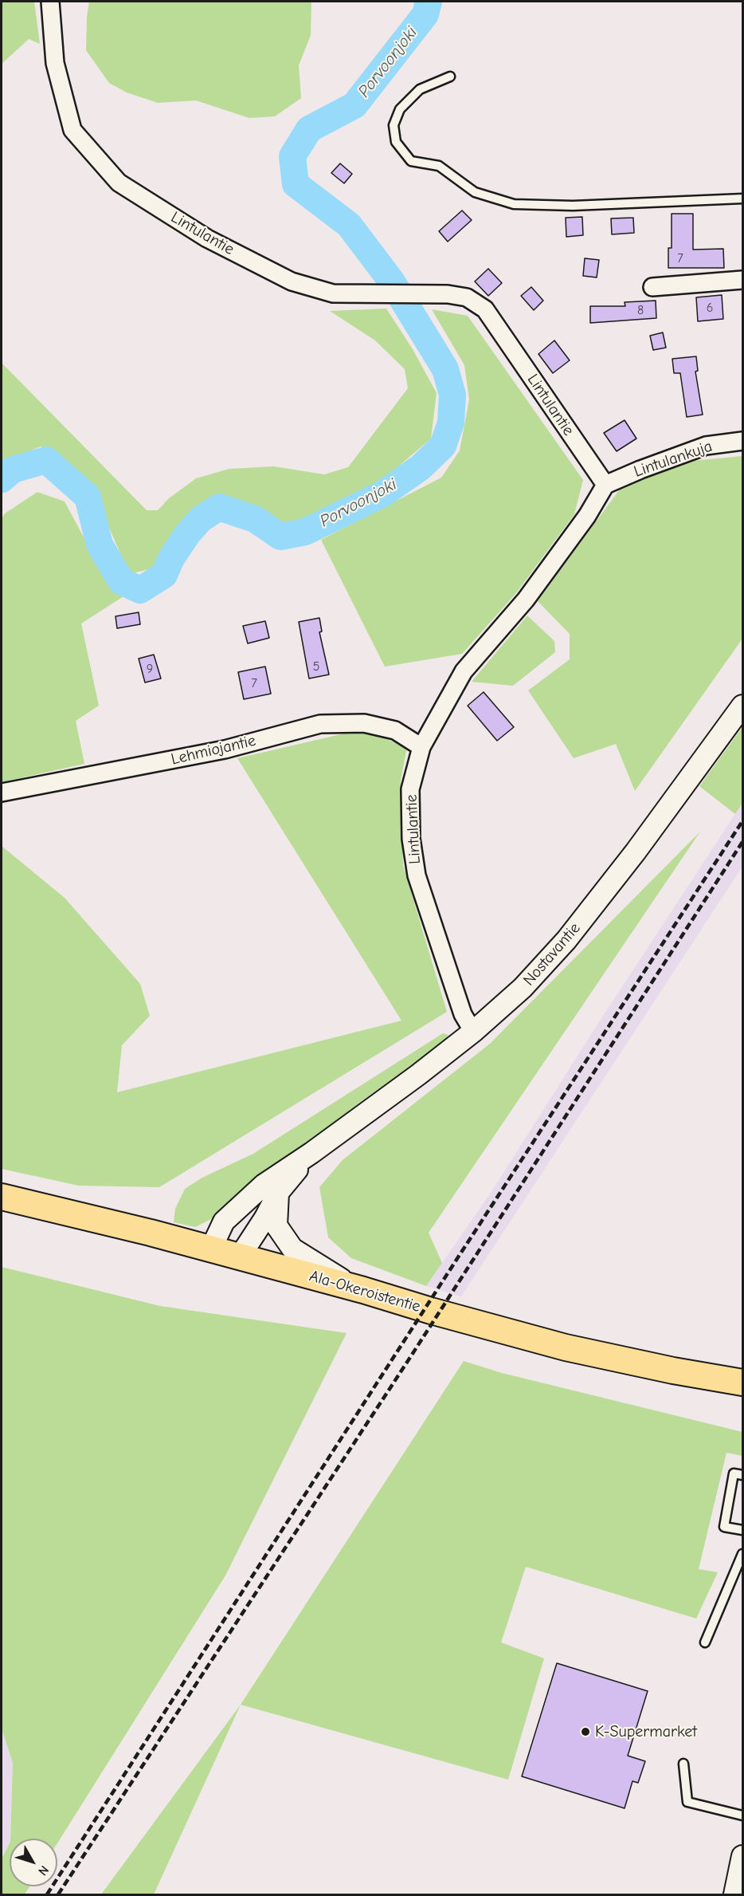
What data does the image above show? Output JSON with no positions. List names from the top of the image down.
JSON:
{
  "streets": {
    "main road": ["Ala-Okeroistentie"],
    "street": [
      "Lintulantie",
      "Lintulankuja",
      "Lehmiojantie",
      "Nostavantie"
    ]
  },
  "crossings": [
    ["Lintulantie", "Lintulankuja"],
    ["Lintulantie", "Lehmiojantie"],
    ["Lintulantie", "Nostavantie"],
    ["Nostavantie", "Ala-Okeroistentie"]
  ],
  "water": ["Porvoonjoki"],
  "places": ["K-Supermarket"],
  "house_numbers": [
    "7",
    "6",
    "8",
    "5",
    "9",
    "7"
  ],
  "north": "bottom right"
}
